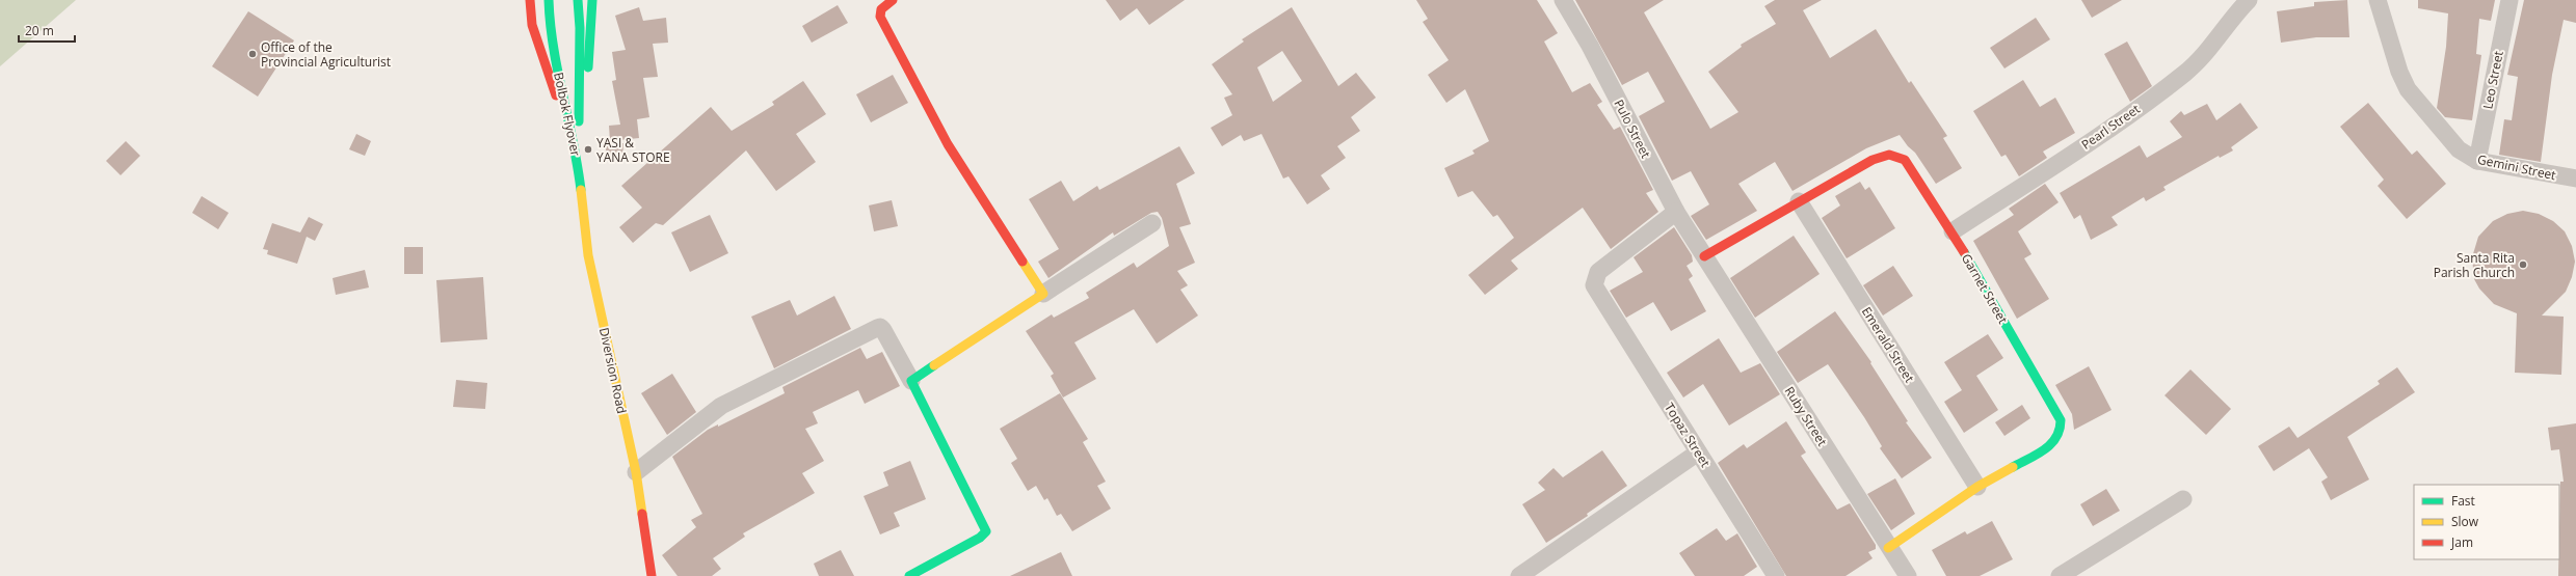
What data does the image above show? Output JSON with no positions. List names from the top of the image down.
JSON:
{
  "streets": {
    "main road": ["Bolbok Flyover", "Garnet Street", "Diversion Road"],
    "street": [
      "Leo Street",
      "Pearl Street",
      "Pulo Street",
      "Gemini Street",
      "Emerald Street",
      "Ruby Street",
      "Topaz Street"
    ]
  },
  "crossings": [
    ["Leo Street", "Gemini Street"],
    ["Bolbok Flyover", "Diversion Road"],
    ["Pearl Street", "Garnet Street"],
    ["Pulo Street", "Ruby Street"],
    ["Pulo Street", "Topaz Street"],
    ["Garnet Street", "Emerald Street"]
  ],
  "places": ["Office of the Provincial Agriculturist", "YASI & YANA STORE", "Santa Rita Parish Church"],
  "legend": ["Fast", "Slow", "Jam"],
  "scale_bar": "20 m"
}
